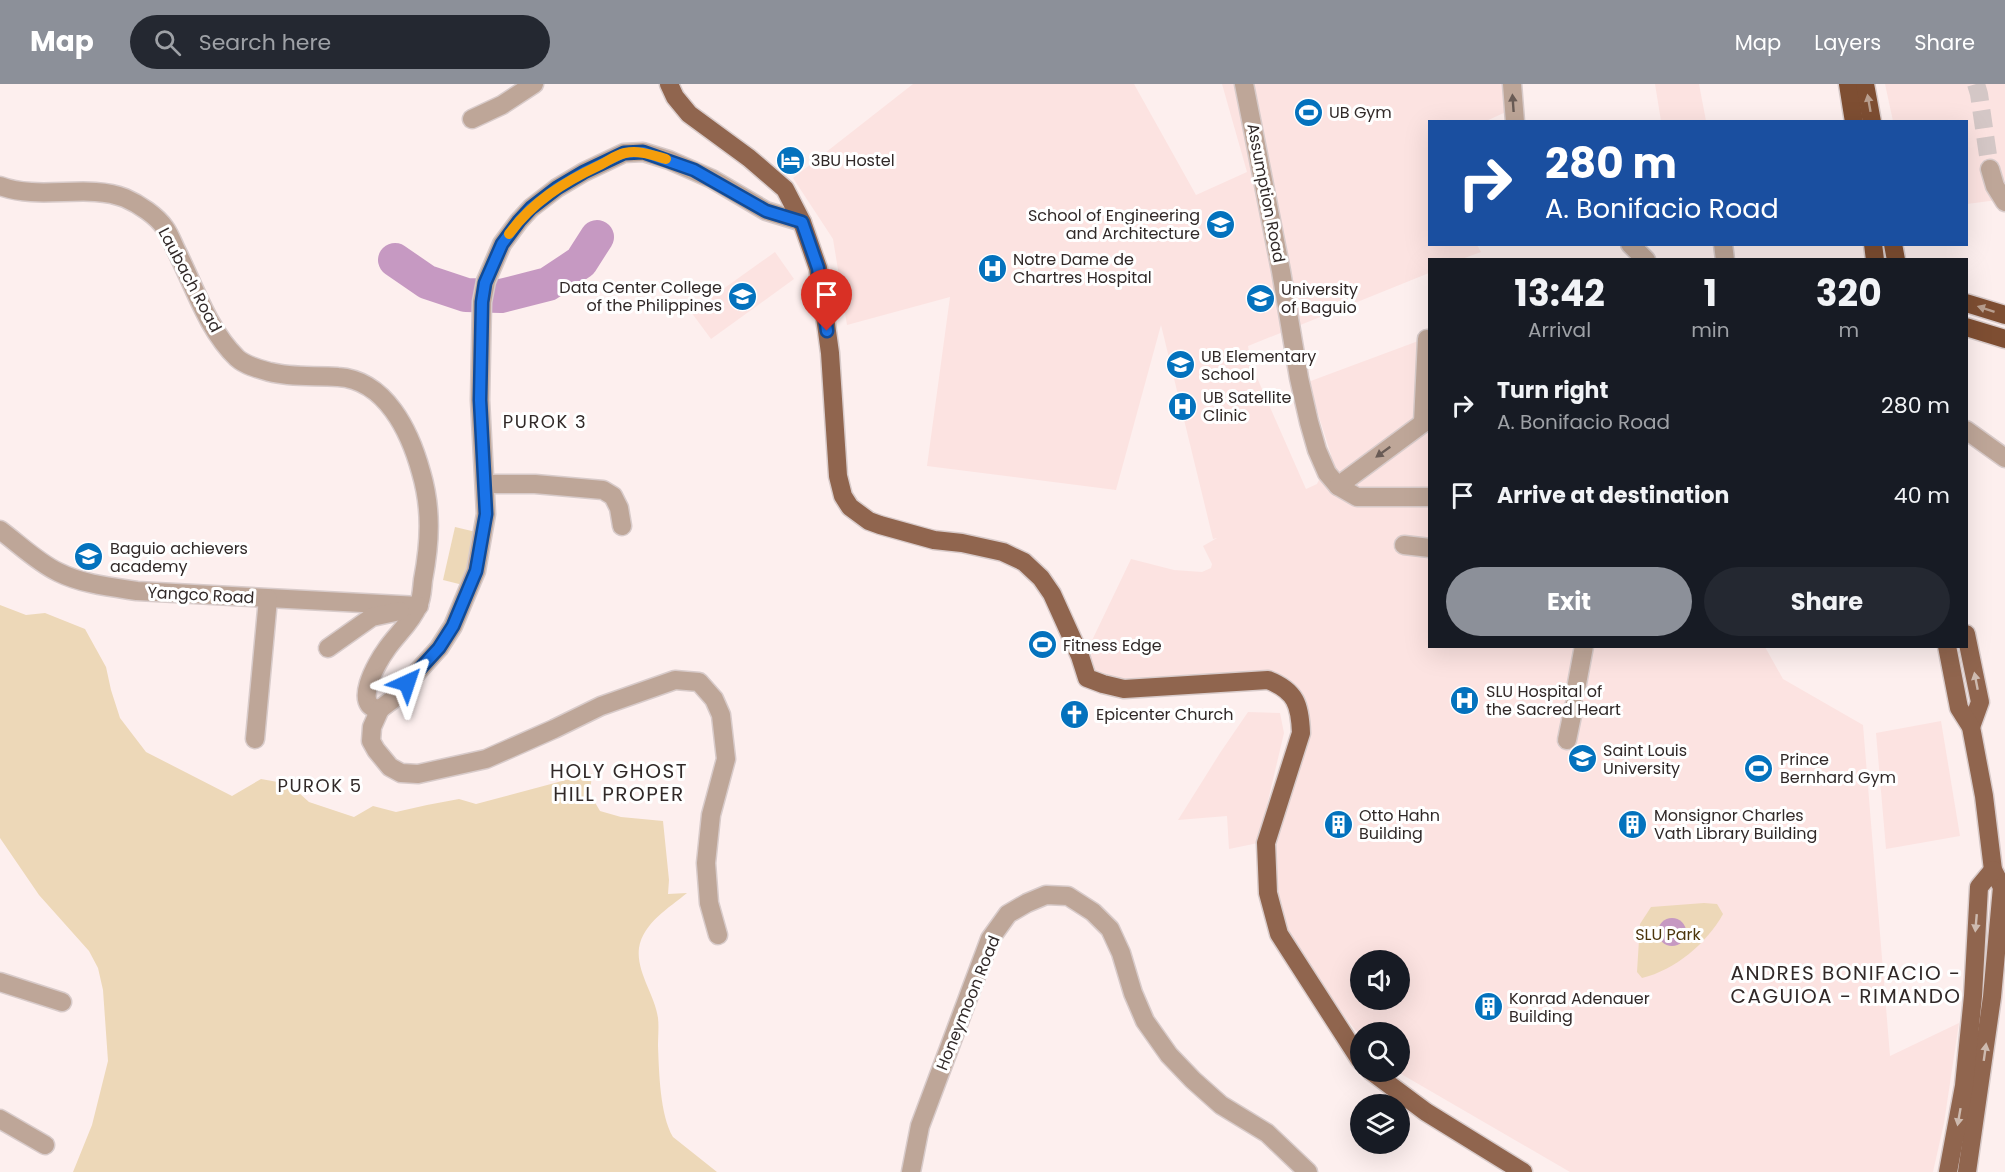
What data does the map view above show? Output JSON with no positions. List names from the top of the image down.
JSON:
{
  "streets": {
    "street": [
      "Assumption Road",
      "Laubach Road",
      "Yangco Road",
      "Honeymoon Road"
    ]
  },
  "crossings": [
    ["Laubach Road", "Yangco Road"]
  ],
  "districts": [
    "PUROK 3",
    "HOLY GHOST HILL PROPER",
    "PUROK 5",
    "ANDRES BONIFACIO - CAGUIOA - RIMANDO"
  ],
  "parks": ["SLU Park"],
  "places": {
    "sports": ["UB Gym", "Fitness Edge", "Prince Bernhard Gym"],
    "hotel": ["3BU Hostel"],
    "school or university": [
      "School of Engineering and Architecture",
      "Data Center College of the Philippines",
      "University of Baguio",
      "UB Elementary School",
      "Baguio achievers academy",
      "Saint Louis University"
    ],
    "hospital": ["Notre Dame de Chartres Hospital", "UB Satellite Clinic", "SLU Hospital of the Sacred Heart"],
    "church": ["Epicenter Church"],
    "building": ["Otto Hahn Building", "Monsignor Charles Vath Library Building", "Konrad Adenauer Building"]
  },
  "page": {
    "header": "Map",
    "search": "Search here",
    "nav": ["Map", "Layers", "Share"],
    "turn": ["280 m", "A. Bonifacio Road"],
    "eta": [
      "13:42",
      "Arrival",
      "1",
      "min",
      "320",
      "m"
    ],
    "list": [
      {
        "name": "Turn right",
        "note": "A. Bonifacio Road",
        "value": "280 m"
      },
      {
        "name": "Arrive at destination",
        "value": "40 m"
      }
    ],
    "buttons": ["Exit", "Share"]
  }
}
